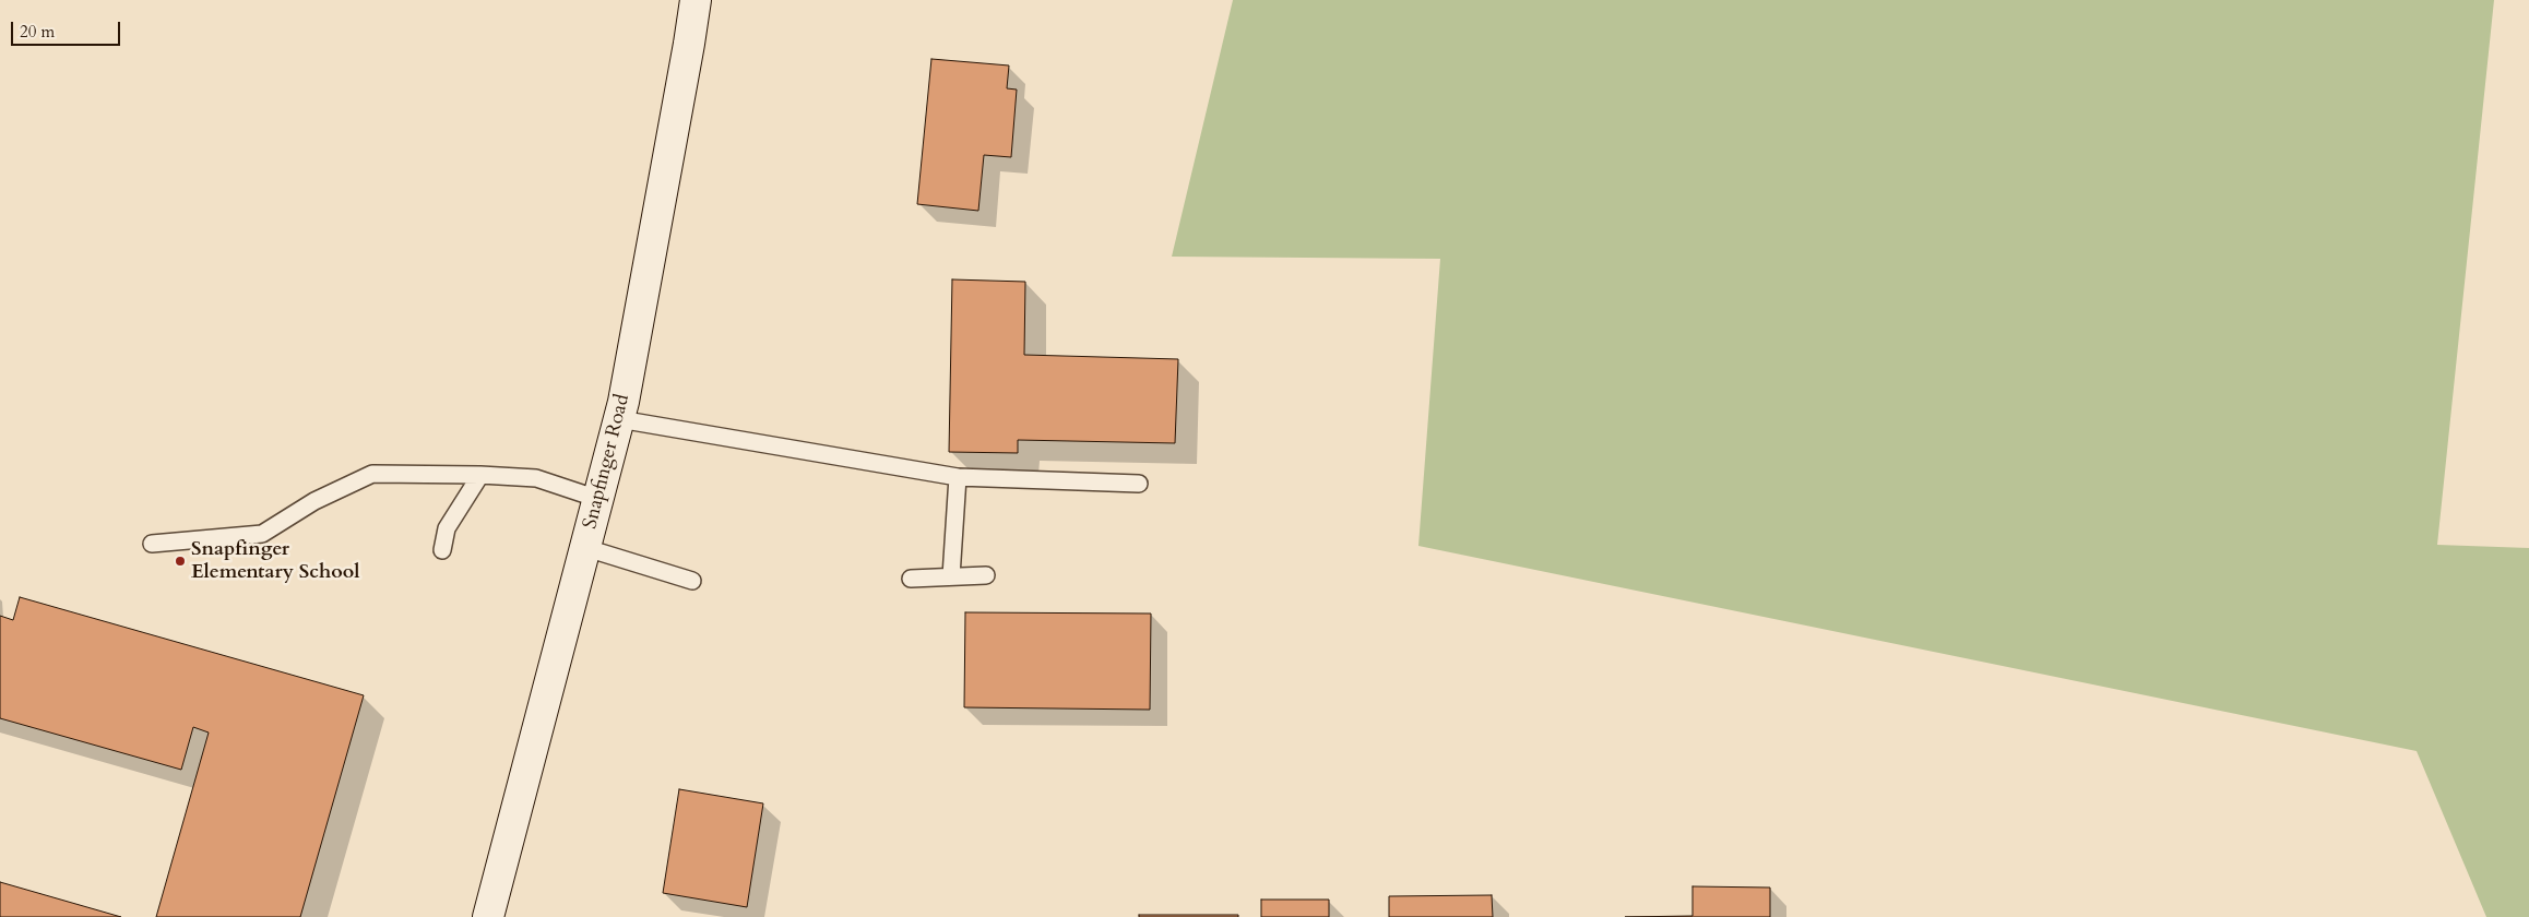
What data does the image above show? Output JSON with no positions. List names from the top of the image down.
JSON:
{
  "streets": {
    "street": ["Snapfinger Road"]
  },
  "places": ["Snapfinger Elementary School"],
  "scale_bar": "20 m"
}
